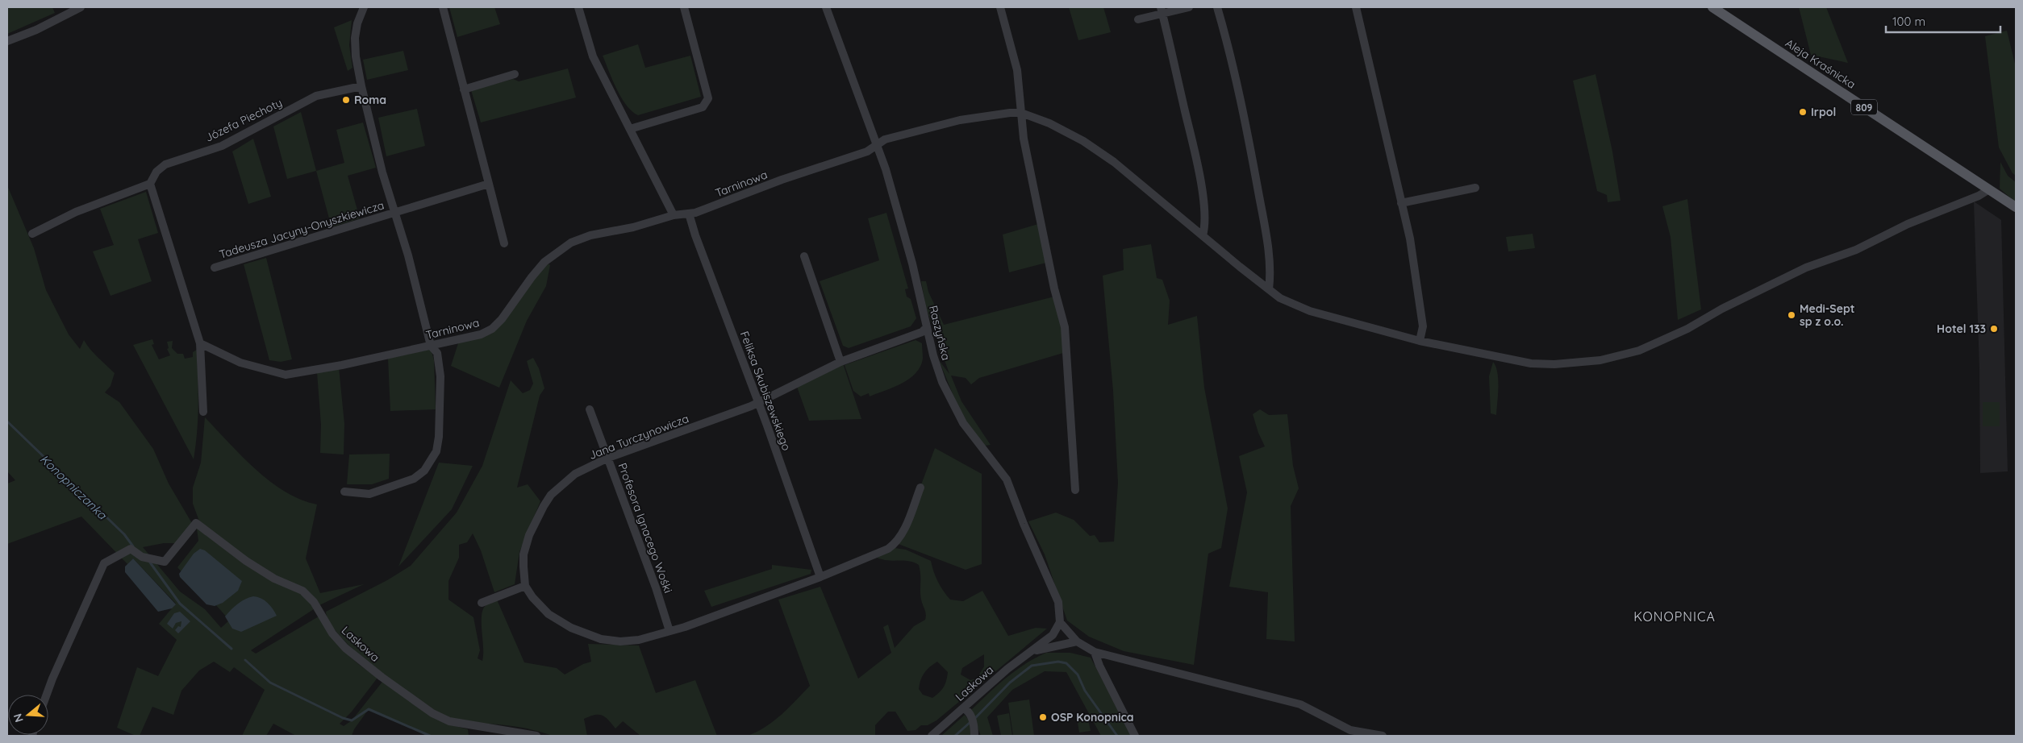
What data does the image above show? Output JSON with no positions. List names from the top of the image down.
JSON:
{
  "streets": {
    "main road": ["Aleja Kraśnicka", "809"],
    "street": [
      "Józefa Piechoty",
      "Tarninowa",
      "Tadeusza Jacyny-Onyszkiewicza",
      "Raszyńska",
      "Feliksa Skubiszewskiego",
      "Jana Turczynowicza",
      "Profesora Ignacego Wośki",
      "Laskowa"
    ]
  },
  "crossings": [
    ["Józefa Piechoty", "Tadeusza Jacyny-Onyszkiewicza"],
    ["Tarninowa", "Tadeusza Jacyny-Onyszkiewicza"],
    ["Tarninowa", "Raszyńska"],
    ["Tarninowa", "Feliksa Skubiszewskiego"],
    ["Raszyńska", "Jana Turczynowicza"],
    ["Raszyńska", "Laskowa"],
    ["Feliksa Skubiszewskiego", "Jana Turczynowicza"],
    ["Jana Turczynowicza", "Profesora Ignacego Wośki"]
  ],
  "districts": ["KONOPNICA"],
  "water": ["Konopniczanka"],
  "places": [
    "Roma",
    "Irpol",
    "Medi-Sept sp z o.o.",
    "Hotel 133",
    "OSP Konopnica"
  ],
  "scale_bar": "100 m",
  "north": "left"
}
